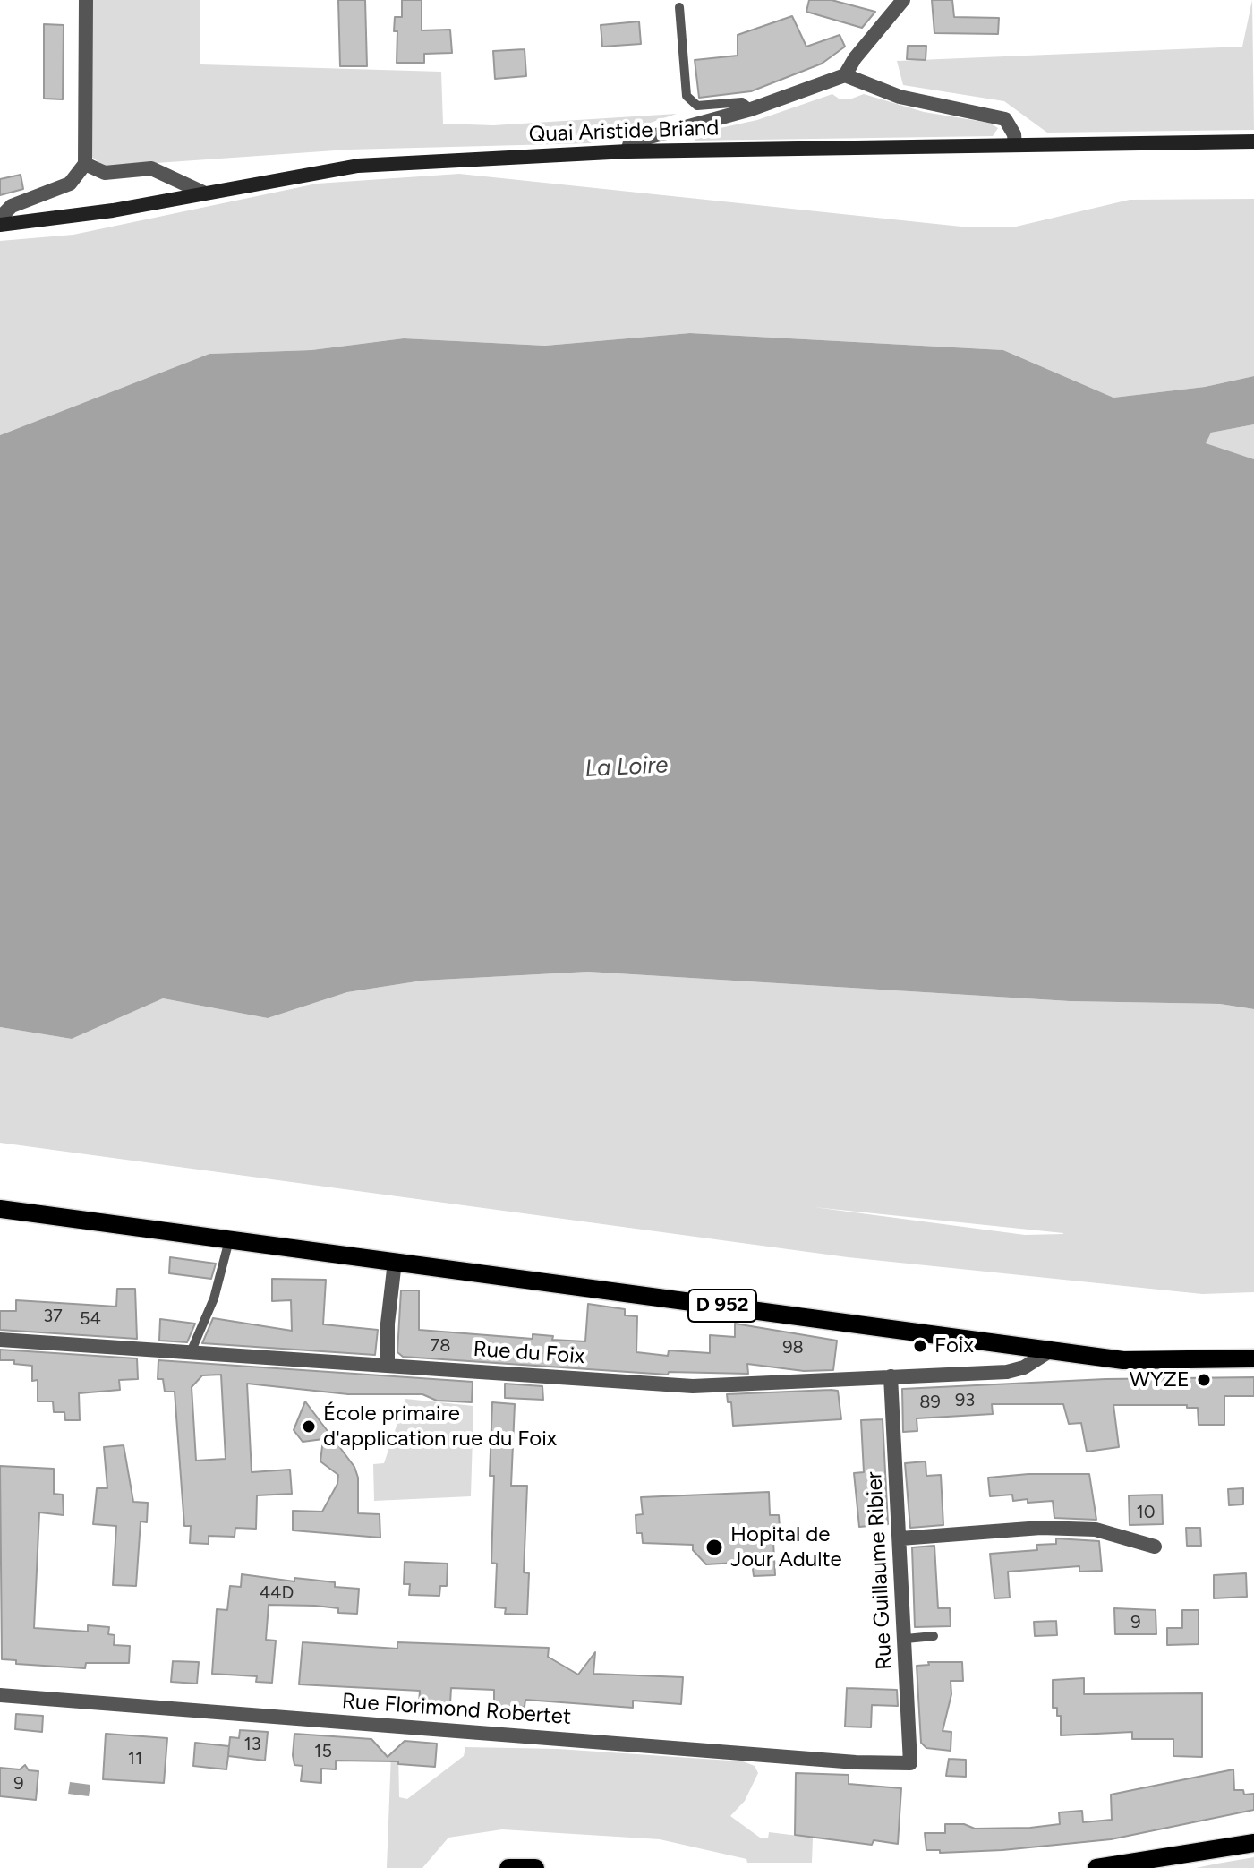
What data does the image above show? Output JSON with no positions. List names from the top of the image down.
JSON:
{
  "streets": {
    "main road": ["Quai Aristide Briand", "D 952"],
    "street": ["Rue du Foix", "Rue Guillaume Ribier", "Rue Florimond Robertet"]
  },
  "crossings": [
    ["D 952", "Rue du Foix"],
    ["Rue du Foix", "Rue Guillaume Ribier"],
    ["Rue Guillaume Ribier", "Rue Florimond Robertet"]
  ],
  "water": ["La Loire"],
  "places": [
    "Foix",
    "WYZE",
    "École primaire d'application rue du Foix",
    "Hopital de Jour Adulte"
  ],
  "house_numbers": [
    "37",
    "54",
    "78",
    "98",
    "93",
    "89",
    "10",
    "44D",
    "9",
    "13",
    "15",
    "11",
    "9"
  ]
}
